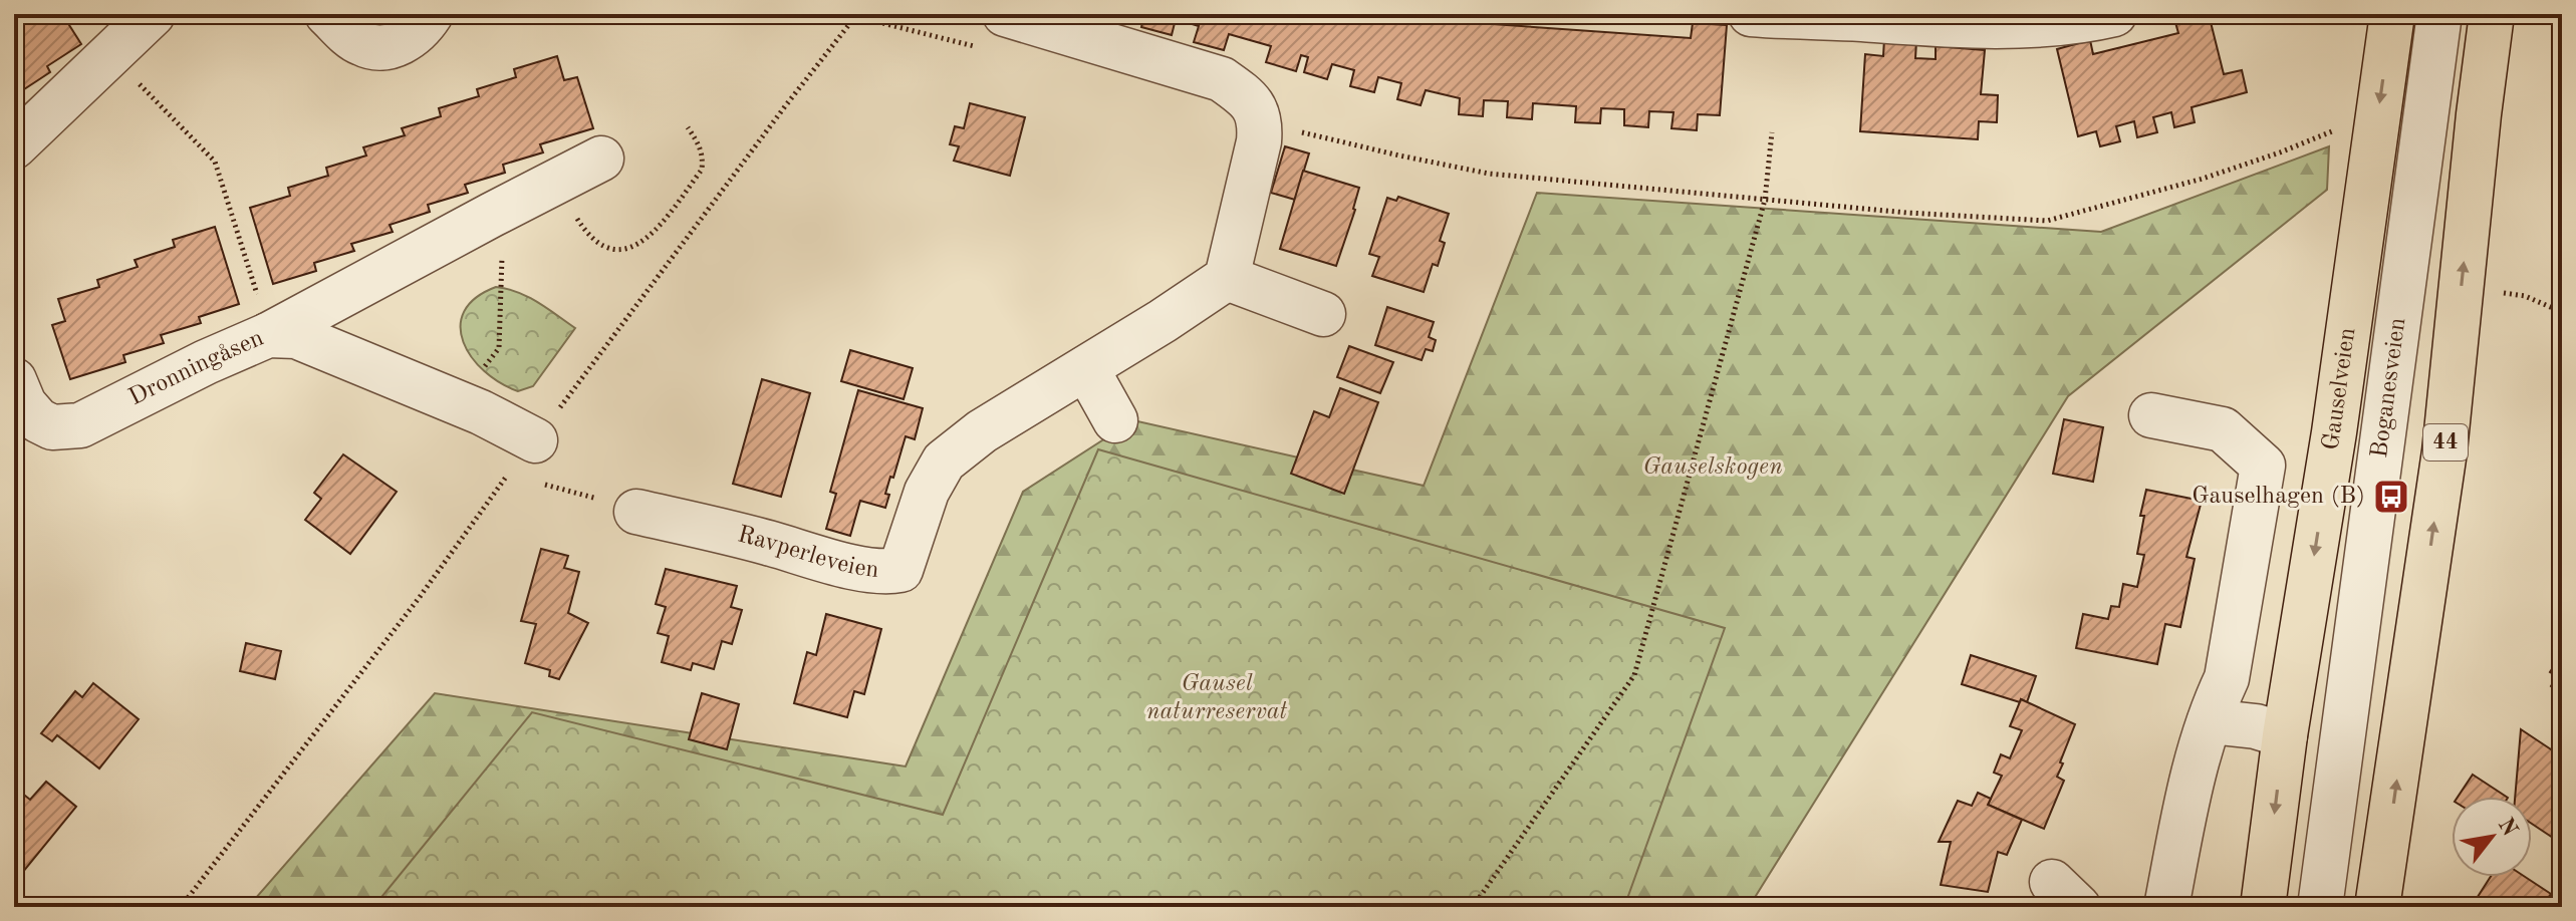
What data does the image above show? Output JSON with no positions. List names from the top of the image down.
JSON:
{
  "streets": {
    "main road": ["Gauselveien", "44"],
    "street": ["Dronningåsen", "Boganesveien", "Ravperleveien"]
  },
  "parks": ["Gauselskogen", "Gausel naturreservat"],
  "places": {
    "bus stop": ["Gauselhagen (B)"]
  },
  "north": "top right"
}
